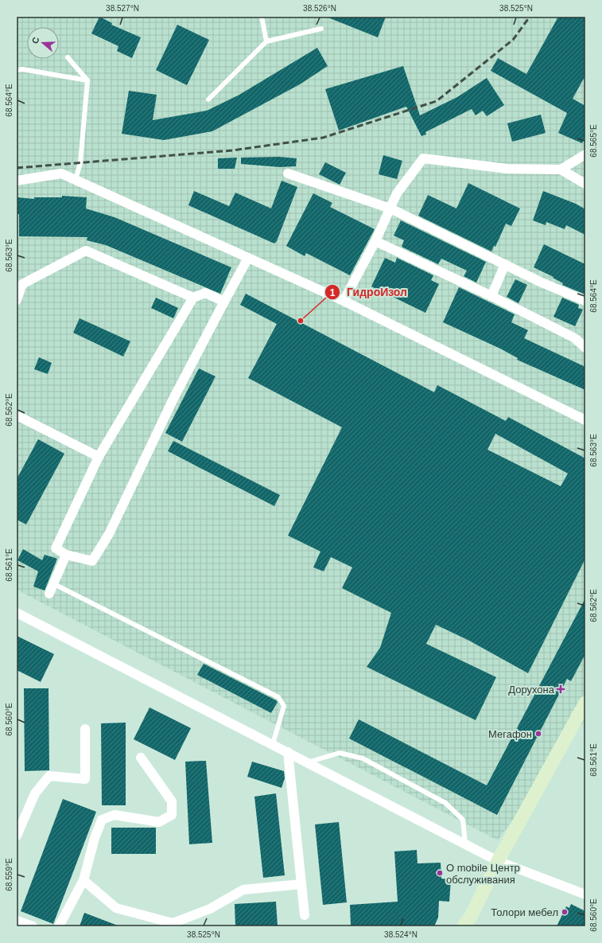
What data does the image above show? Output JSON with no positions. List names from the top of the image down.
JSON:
{
  "places": {
    "other": [
      "ГидроИзол",
      "Мегафон",
      "O mobile Центр обслуживания",
      "Толори мебел"
    ],
    "health": ["Дорухона"]
  },
  "north": "left",
  "coordinates": [
    "38.527°N",
    "38.526°N",
    "38.525°N",
    "68.564°E",
    "68.565°E",
    "68.563°E",
    "68.562°E",
    "68.561°E",
    "68.560°E",
    "68.559°E",
    "38.524°N"
  ]
}
